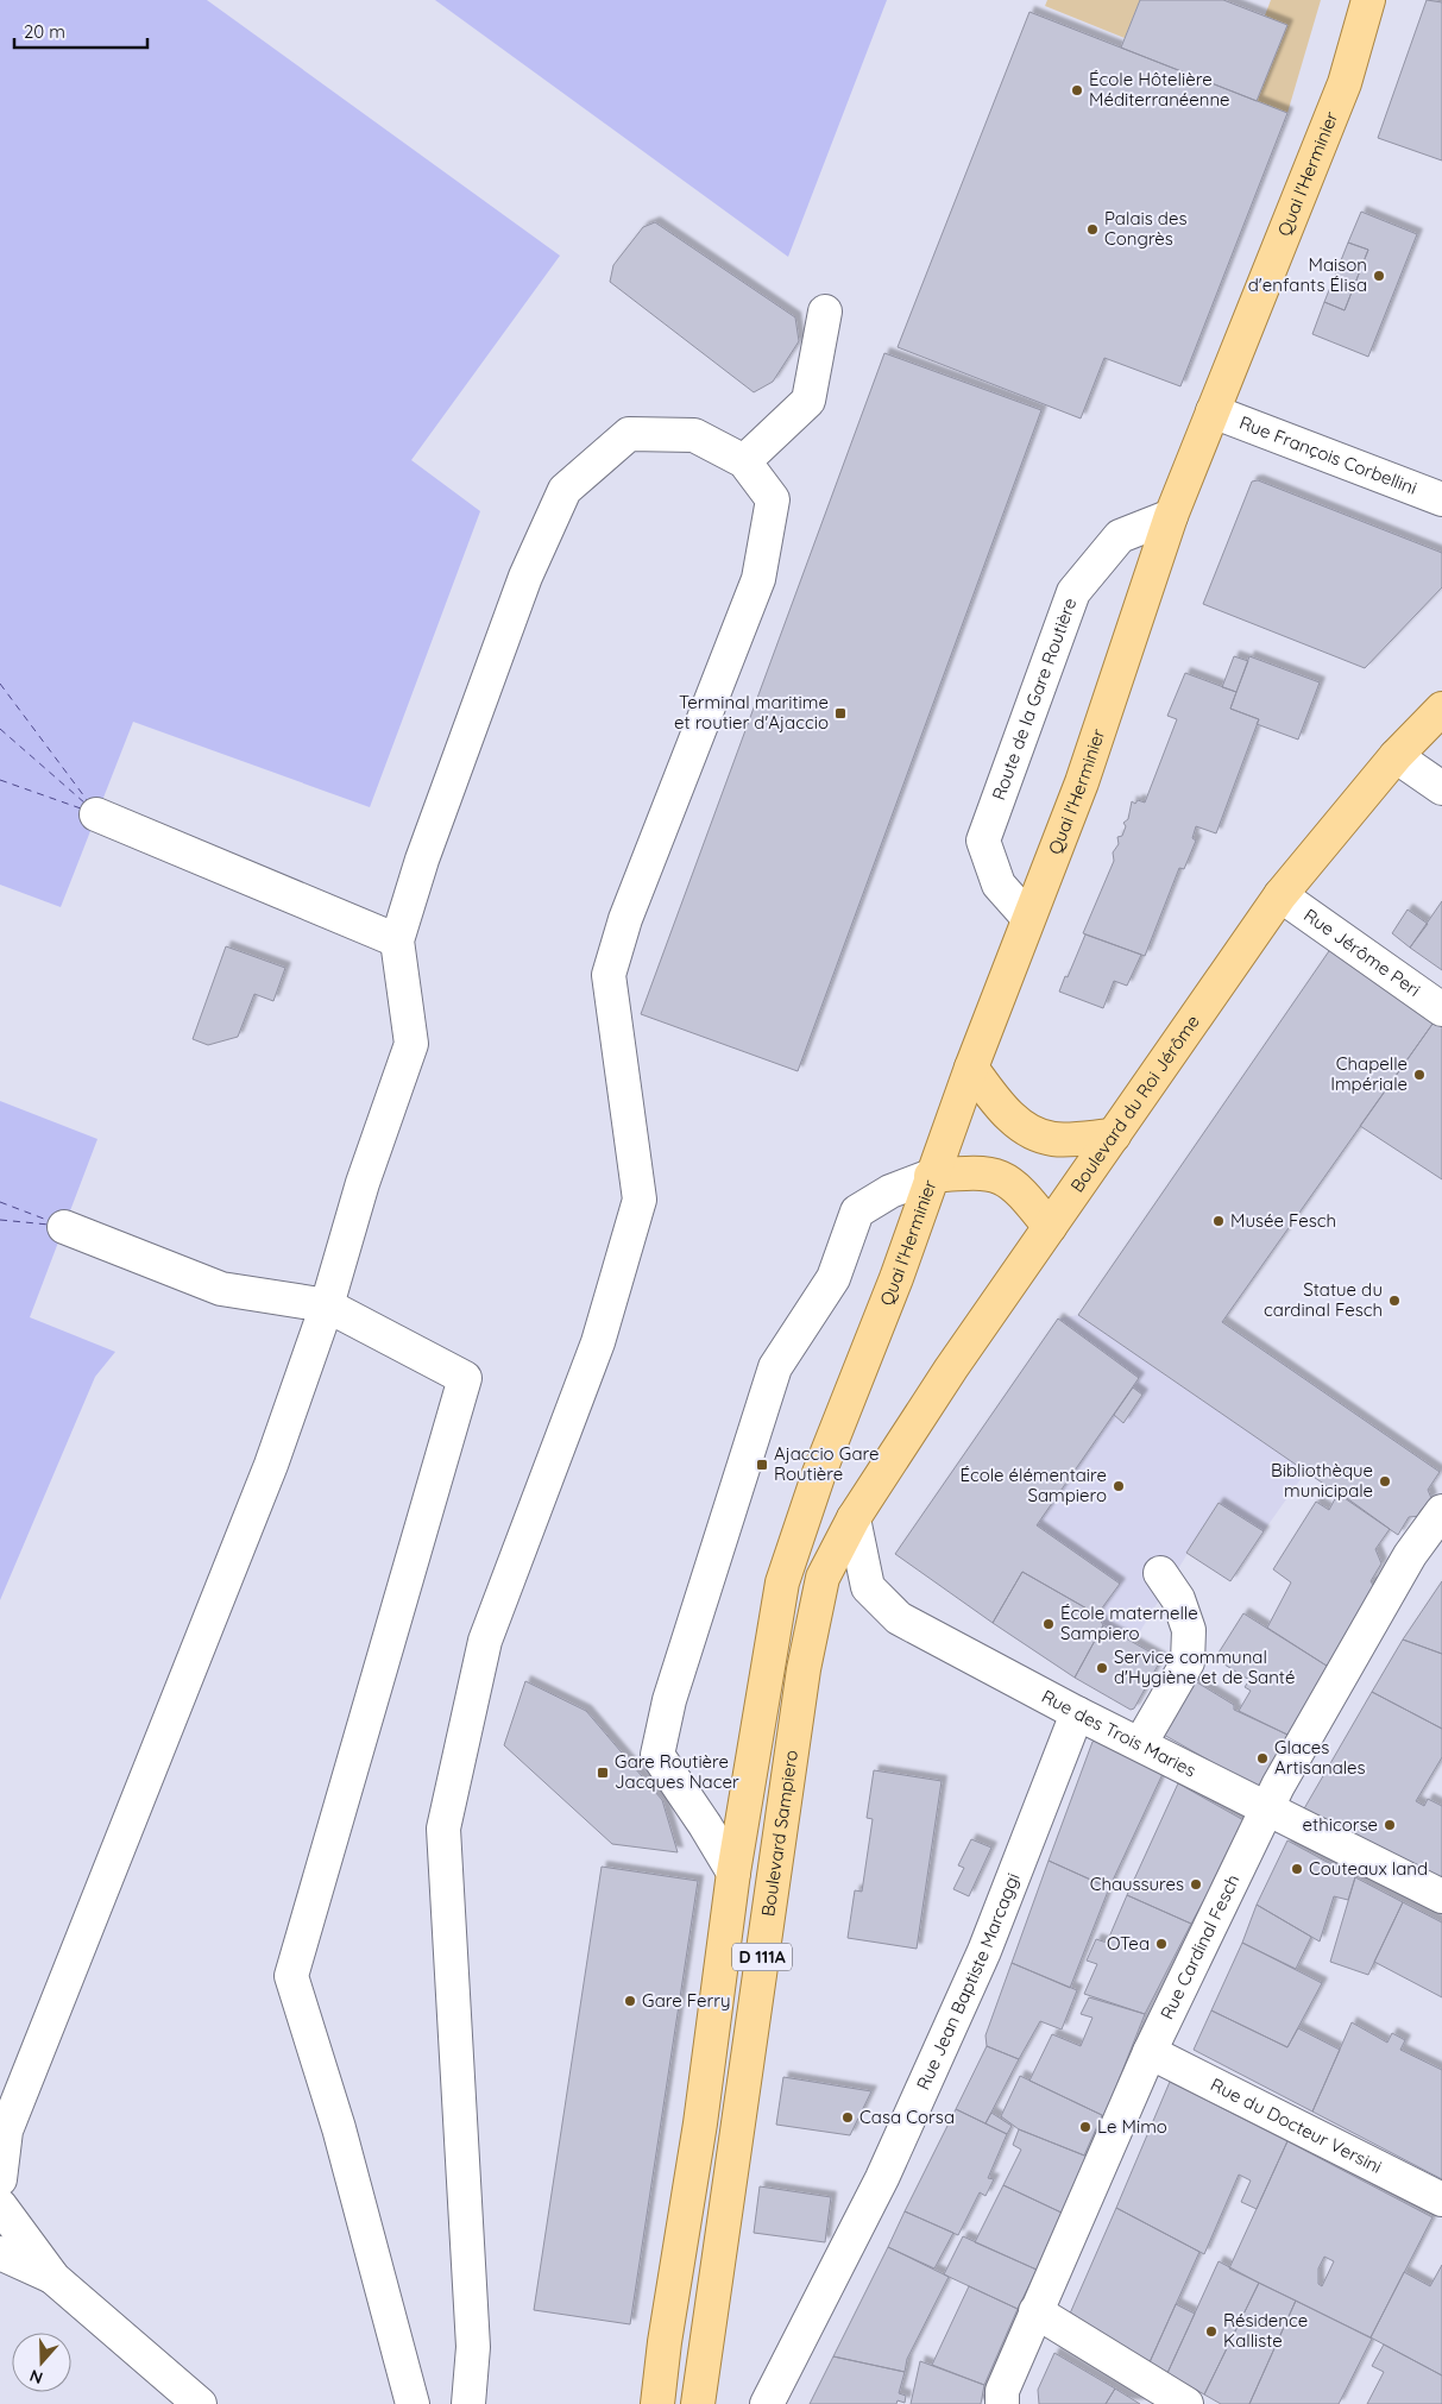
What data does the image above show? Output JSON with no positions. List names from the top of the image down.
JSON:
{
  "streets": {
    "main road": [
      "Quai l'Herminier",
      "Boulevard du Roi Jérôme",
      "Boulevard Sampiero",
      "D 111A"
    ],
    "street": [
      "Rue François Corbellini",
      "Route de la Gare Routière",
      "Rue Jérôme Peri",
      "Rue des Trois Maries",
      "Rue Cardinal Fesch",
      "Rue Jean Baptiste Marcaggi",
      "Rue du Docteur Versini"
    ]
  },
  "crossings": [
    ["Quai l'Herminier", "Rue François Corbellini"],
    ["Quai l'Herminier", "Route de la Gare Routière"],
    ["Quai l'Herminier", "Boulevard Sampiero"],
    ["Rue Jérôme Peri", "Boulevard du Roi Jérôme"],
    ["Boulevard du Roi Jérôme", "Rue des Trois Maries"],
    ["Boulevard du Roi Jérôme", "Boulevard Sampiero"],
    ["Rue des Trois Maries", "Boulevard Sampiero"],
    ["Rue des Trois Maries", "Rue Cardinal Fesch"],
    ["Rue des Trois Maries", "Rue Jean Baptiste Marcaggi"],
    ["Rue Cardinal Fesch", "Rue du Docteur Versini"]
  ],
  "places": {
    "other": [
      "École Hôtelière Méditerranéenne",
      "Palais des Congrès",
      "Maison d'enfants Élisa",
      "Chapelle Impériale",
      "Musée Fesch",
      "Statue du cardinal Fesch",
      "Bibliothèque municipale",
      "École élémentaire Sampiero",
      "École maternelle Sampiero",
      "Service communal d'Hygiène et de Santé",
      "Glaces Artisanales",
      "ethicorse",
      "Couteaux land",
      "Chaussures",
      "OTea",
      "Gare Ferry",
      "Casa Corsa",
      "Le Mimo",
      "Résidence Kalliste"
    ],
    "transit": ["Terminal maritime et routier d'Ajaccio", "Ajaccio Gare Routière", "Gare Routière Jacques Nacer"]
  },
  "scale_bar": "20 m",
  "north": "bottom"
}
